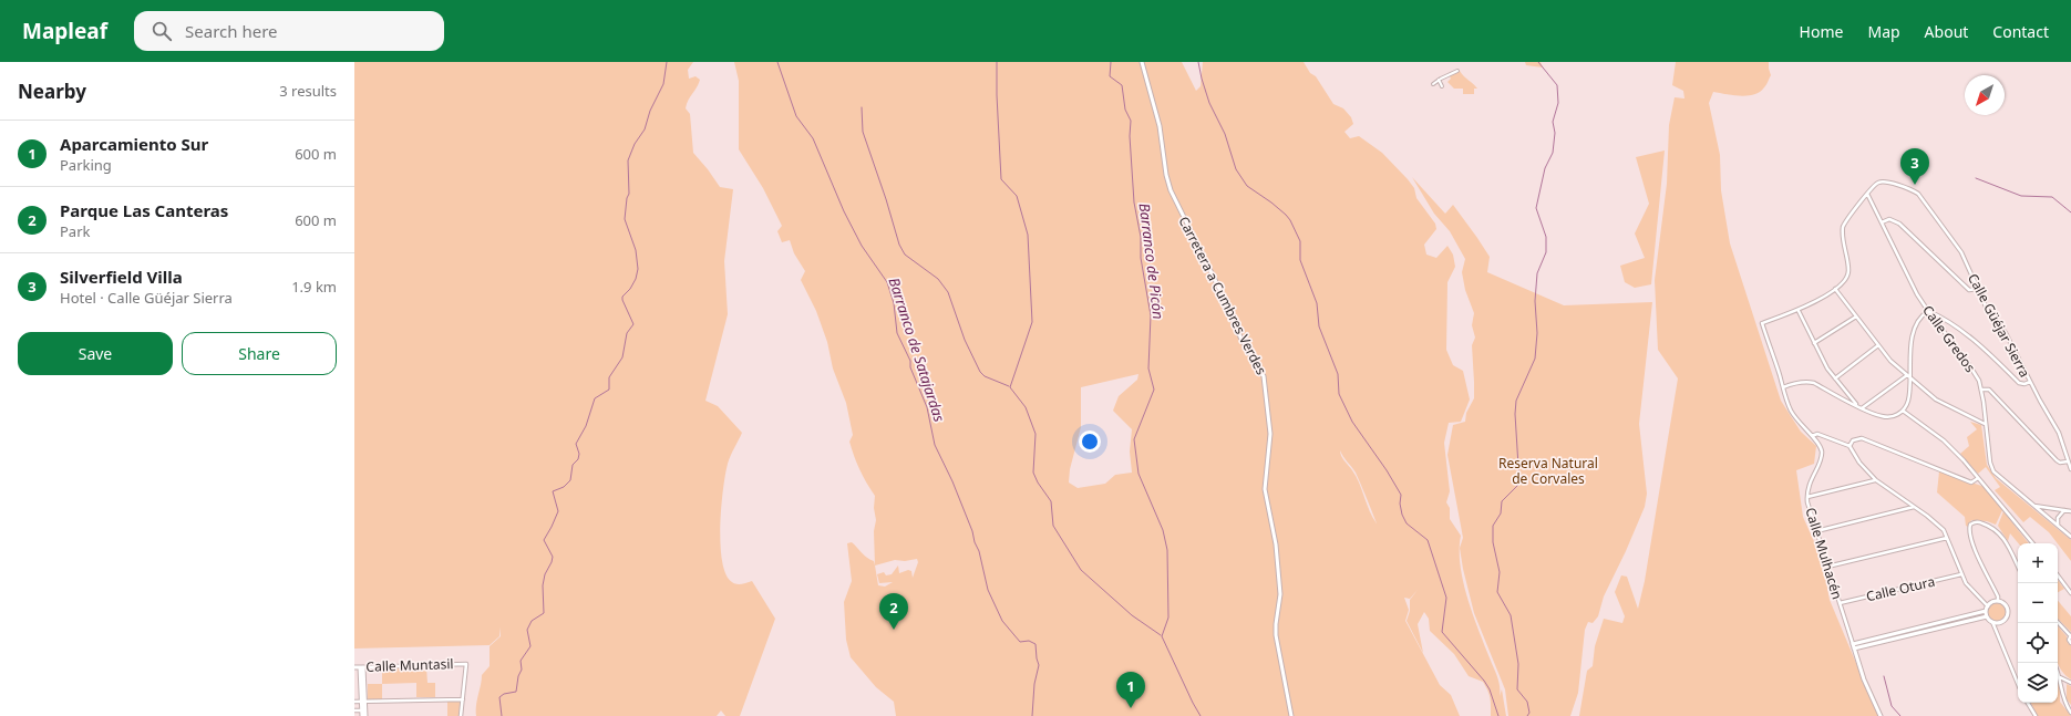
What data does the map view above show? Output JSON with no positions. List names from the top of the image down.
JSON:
{
  "streets": {
    "street": [
      "Carretera a Cumbres Verdes",
      "Calle Güéjar Sierra",
      "Calle Gredos",
      "Calle Mulhacén",
      "Calle Otura",
      "Calle Muntasil"
    ]
  },
  "crossings": [
    ["Calle Güéjar Sierra", "Calle Gredos"],
    ["Calle Mulhacén", "Calle Otura"]
  ],
  "water": ["Barranco de Picón", "Barranco de Satajardas"],
  "parks": ["Reserva Natural de Corvales"],
  "north": "bottom left",
  "page": {
    "header": "Mapleaf",
    "search": "Search here",
    "nav": [
      "Home",
      "Map",
      "About",
      "Contact"
    ],
    "heading": ["Nearby", "3 results"],
    "list": [
      {
        "mark": "1",
        "name": "Aparcamiento Sur",
        "note": "Parking",
        "value": "600 m"
      },
      {
        "mark": "2",
        "name": "Parque Las Canteras",
        "note": "Park",
        "value": "600 m"
      },
      {
        "mark": "3",
        "name": "Silverfield Villa",
        "note": "Hotel · Calle Güéjar Sierra",
        "value": "1.9 km"
      }
    ],
    "pins": ["3", "2", "1"],
    "buttons": ["Save", "Share"],
    "map_buttons": ["+", "−"]
  }
}
